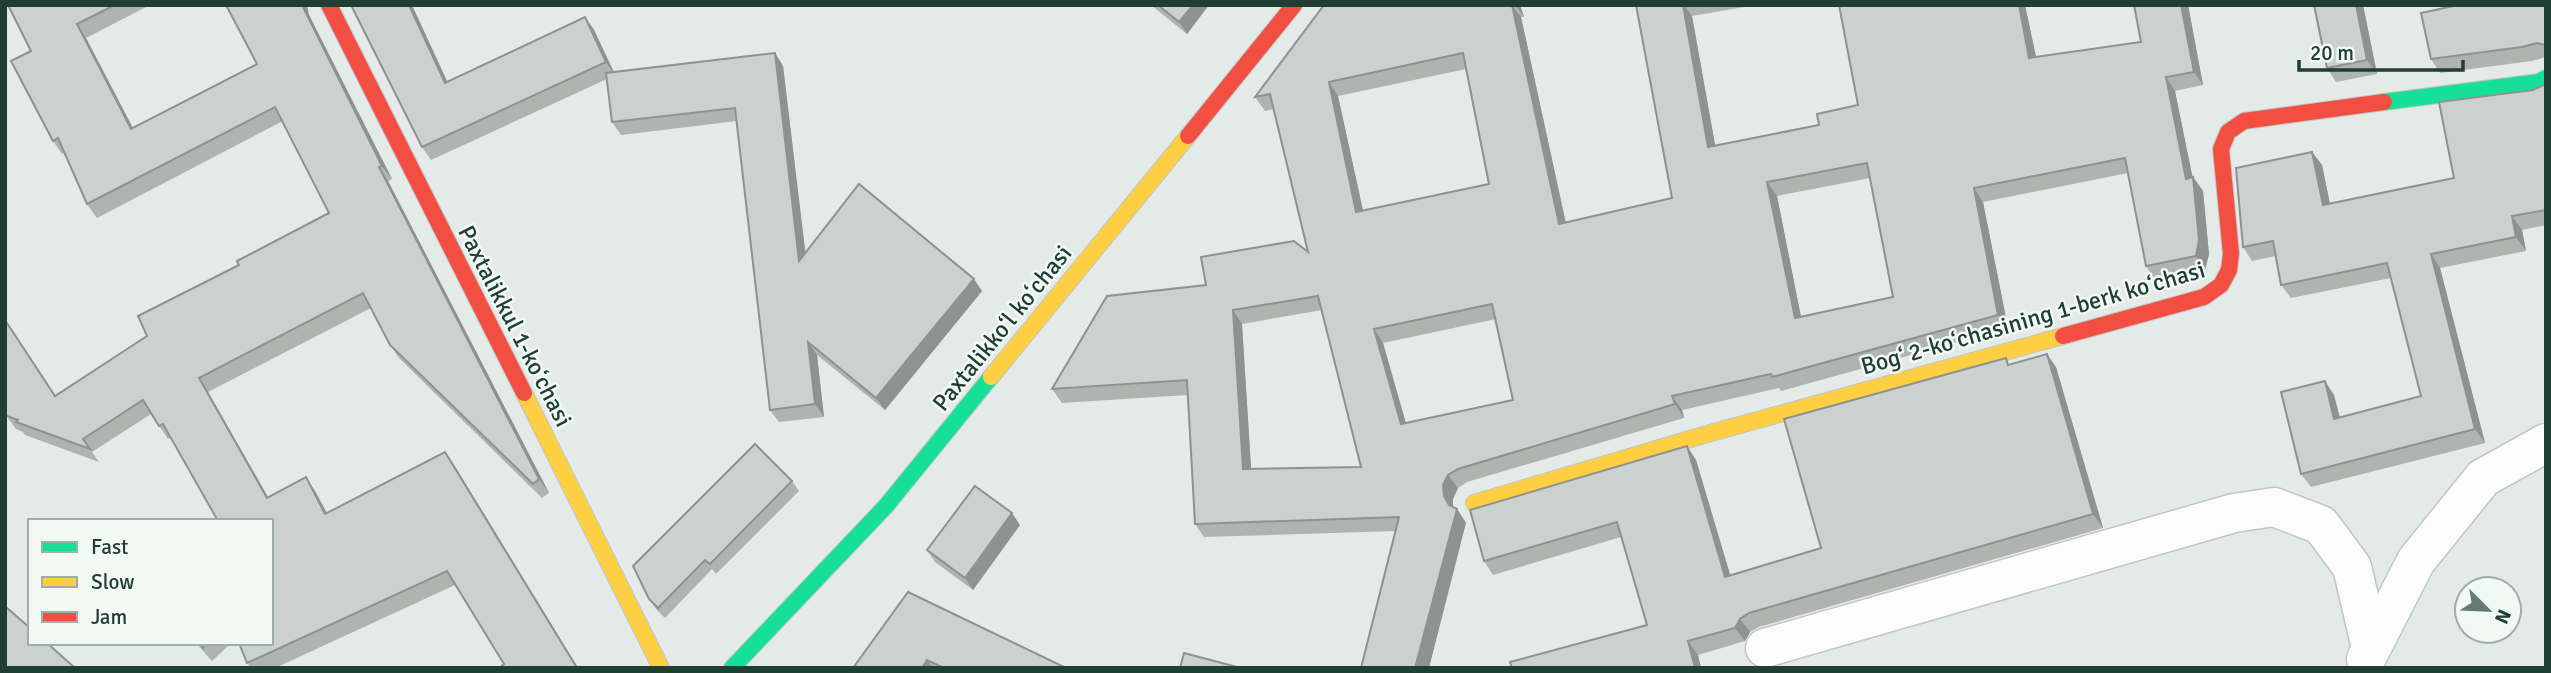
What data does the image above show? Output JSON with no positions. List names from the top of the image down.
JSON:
{
  "streets": {
    "street": ["Bogʻ 2-koʻchasining 1-berk koʻchasi", "Paxtalikkul 1-koʻchasi", "Paxtalikkoʻl koʻchasi"]
  },
  "legend": ["Fast", "Slow", "Jam"],
  "scale_bar": "20 m",
  "north": "bottom right"
}
